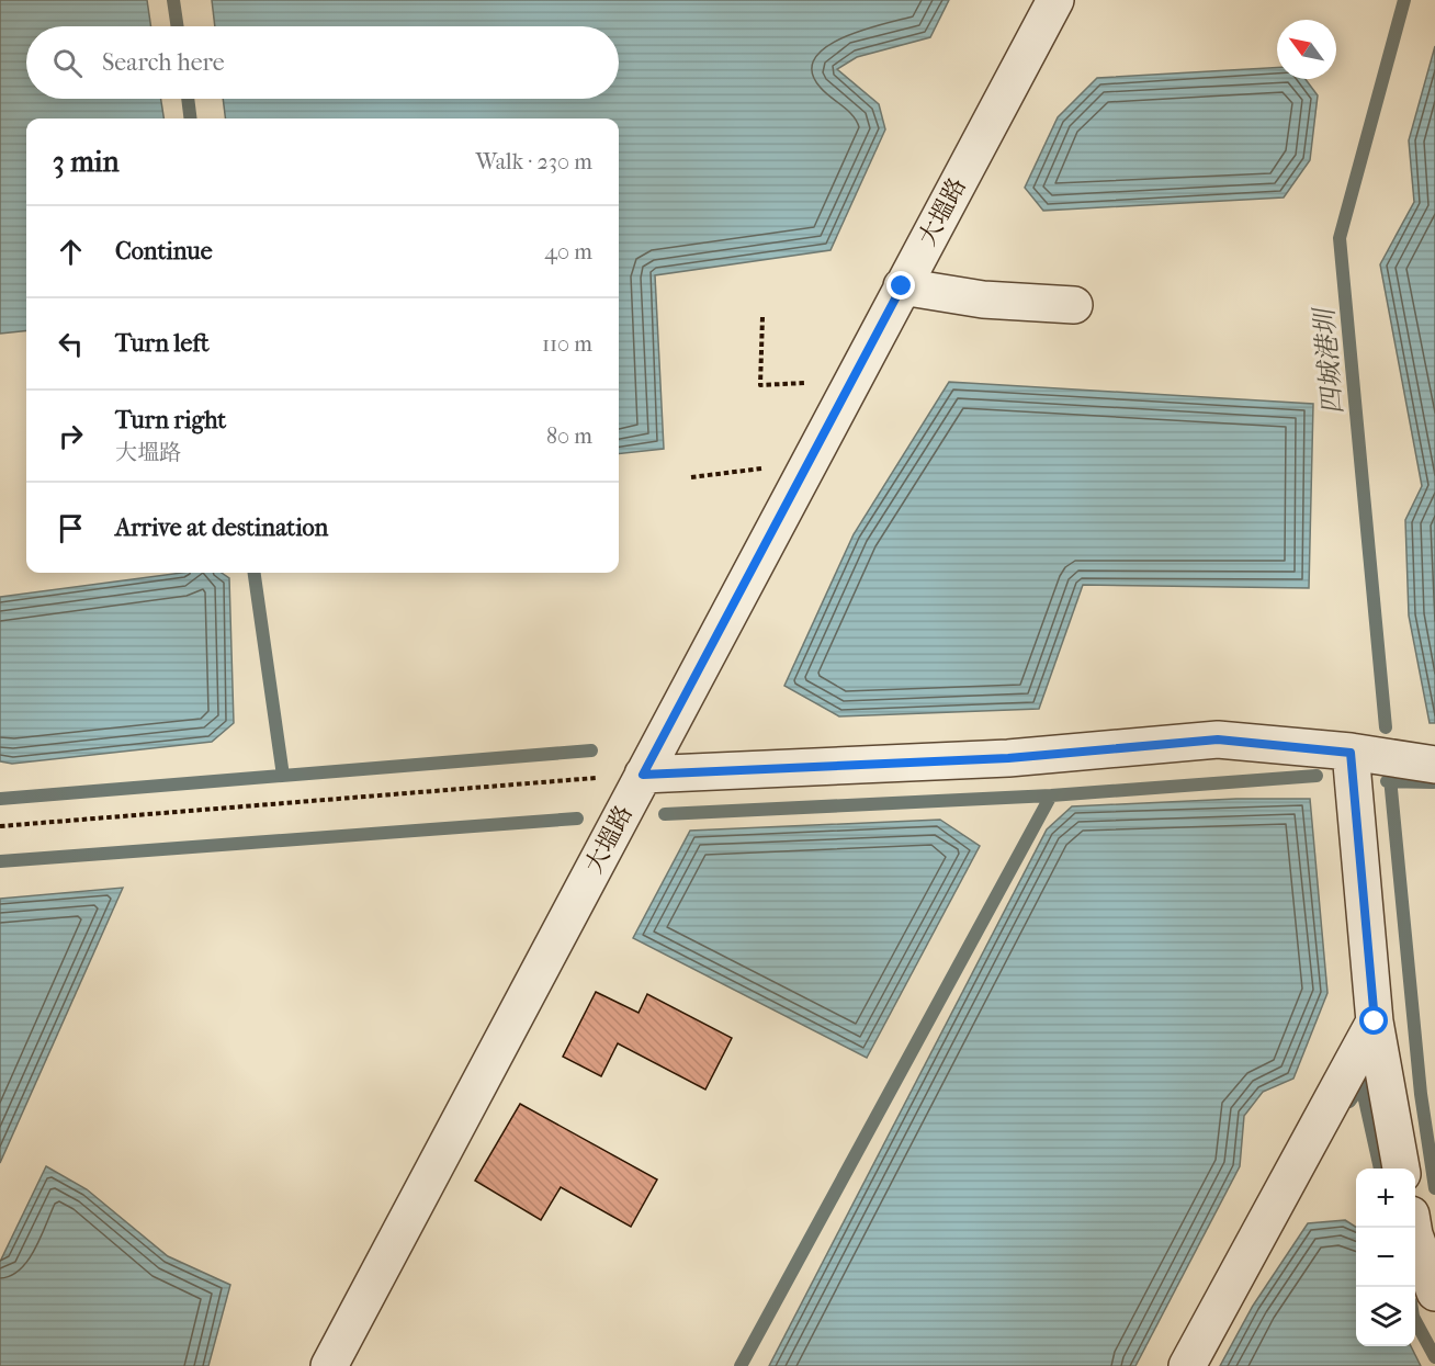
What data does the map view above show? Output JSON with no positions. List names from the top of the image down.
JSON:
{
  "streets": {
    "street": ["大塭路"]
  },
  "water": ["四城港圳"],
  "north": "top left",
  "page": {
    "search": "Search here",
    "heading": ["3 min", "Walk · 230 m"],
    "list": [
      ["Continue", "40 m"],
      ["Turn left", "110 m"],
      ["Turn right", "大塭路", "80 m"],
      "Arrive at destination"
    ],
    "map_buttons": ["+", "−"]
  }
}
